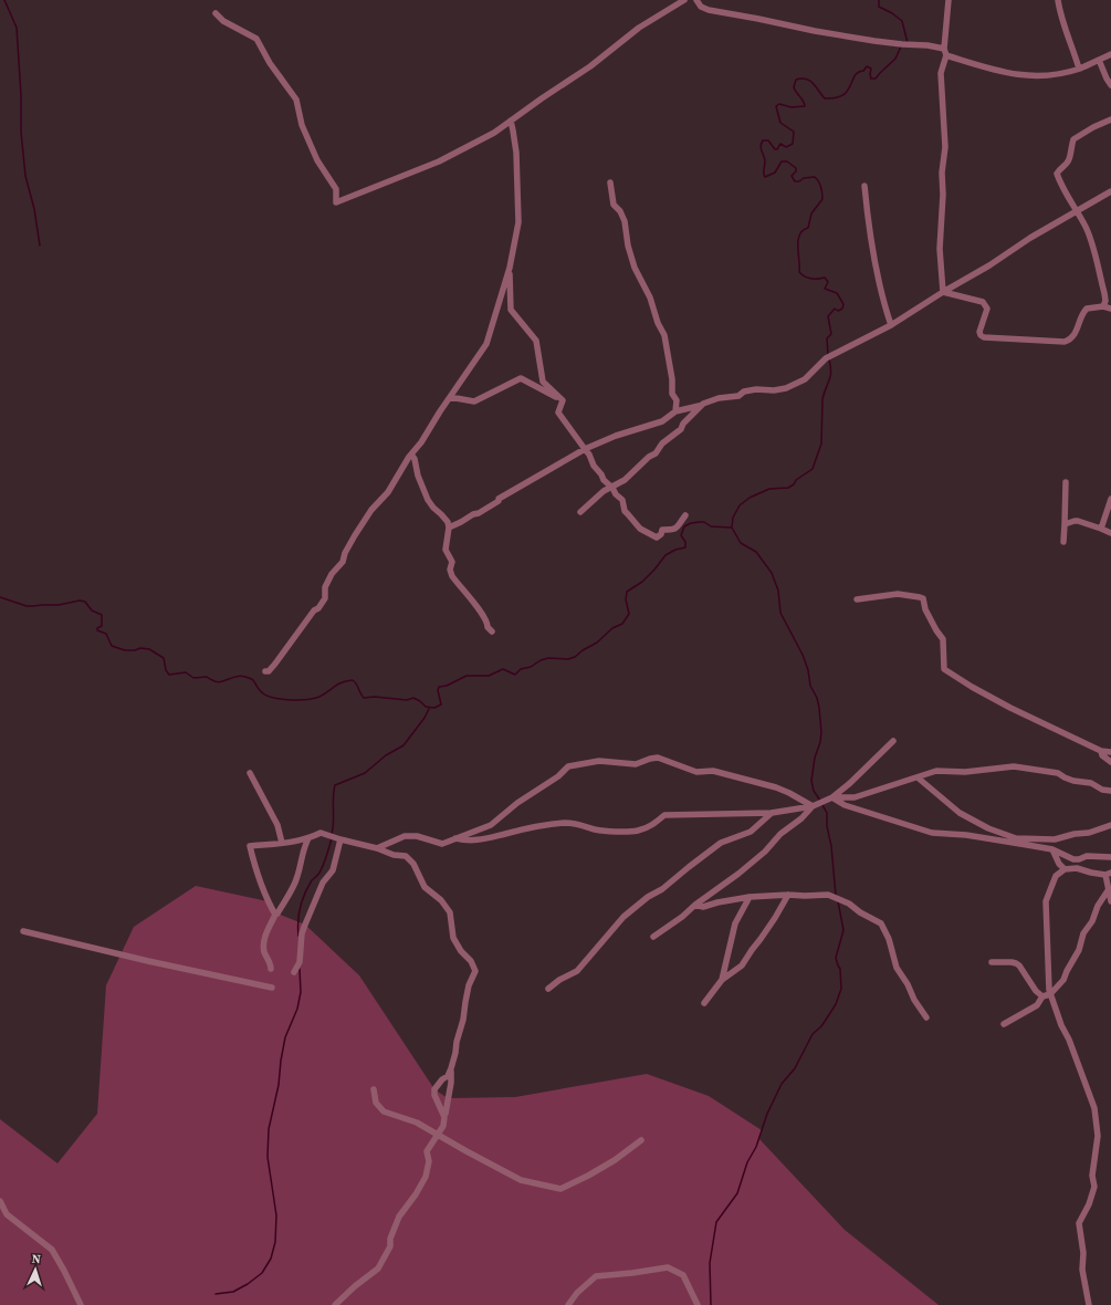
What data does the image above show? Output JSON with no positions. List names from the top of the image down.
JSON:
{
  "north": "top"
}
